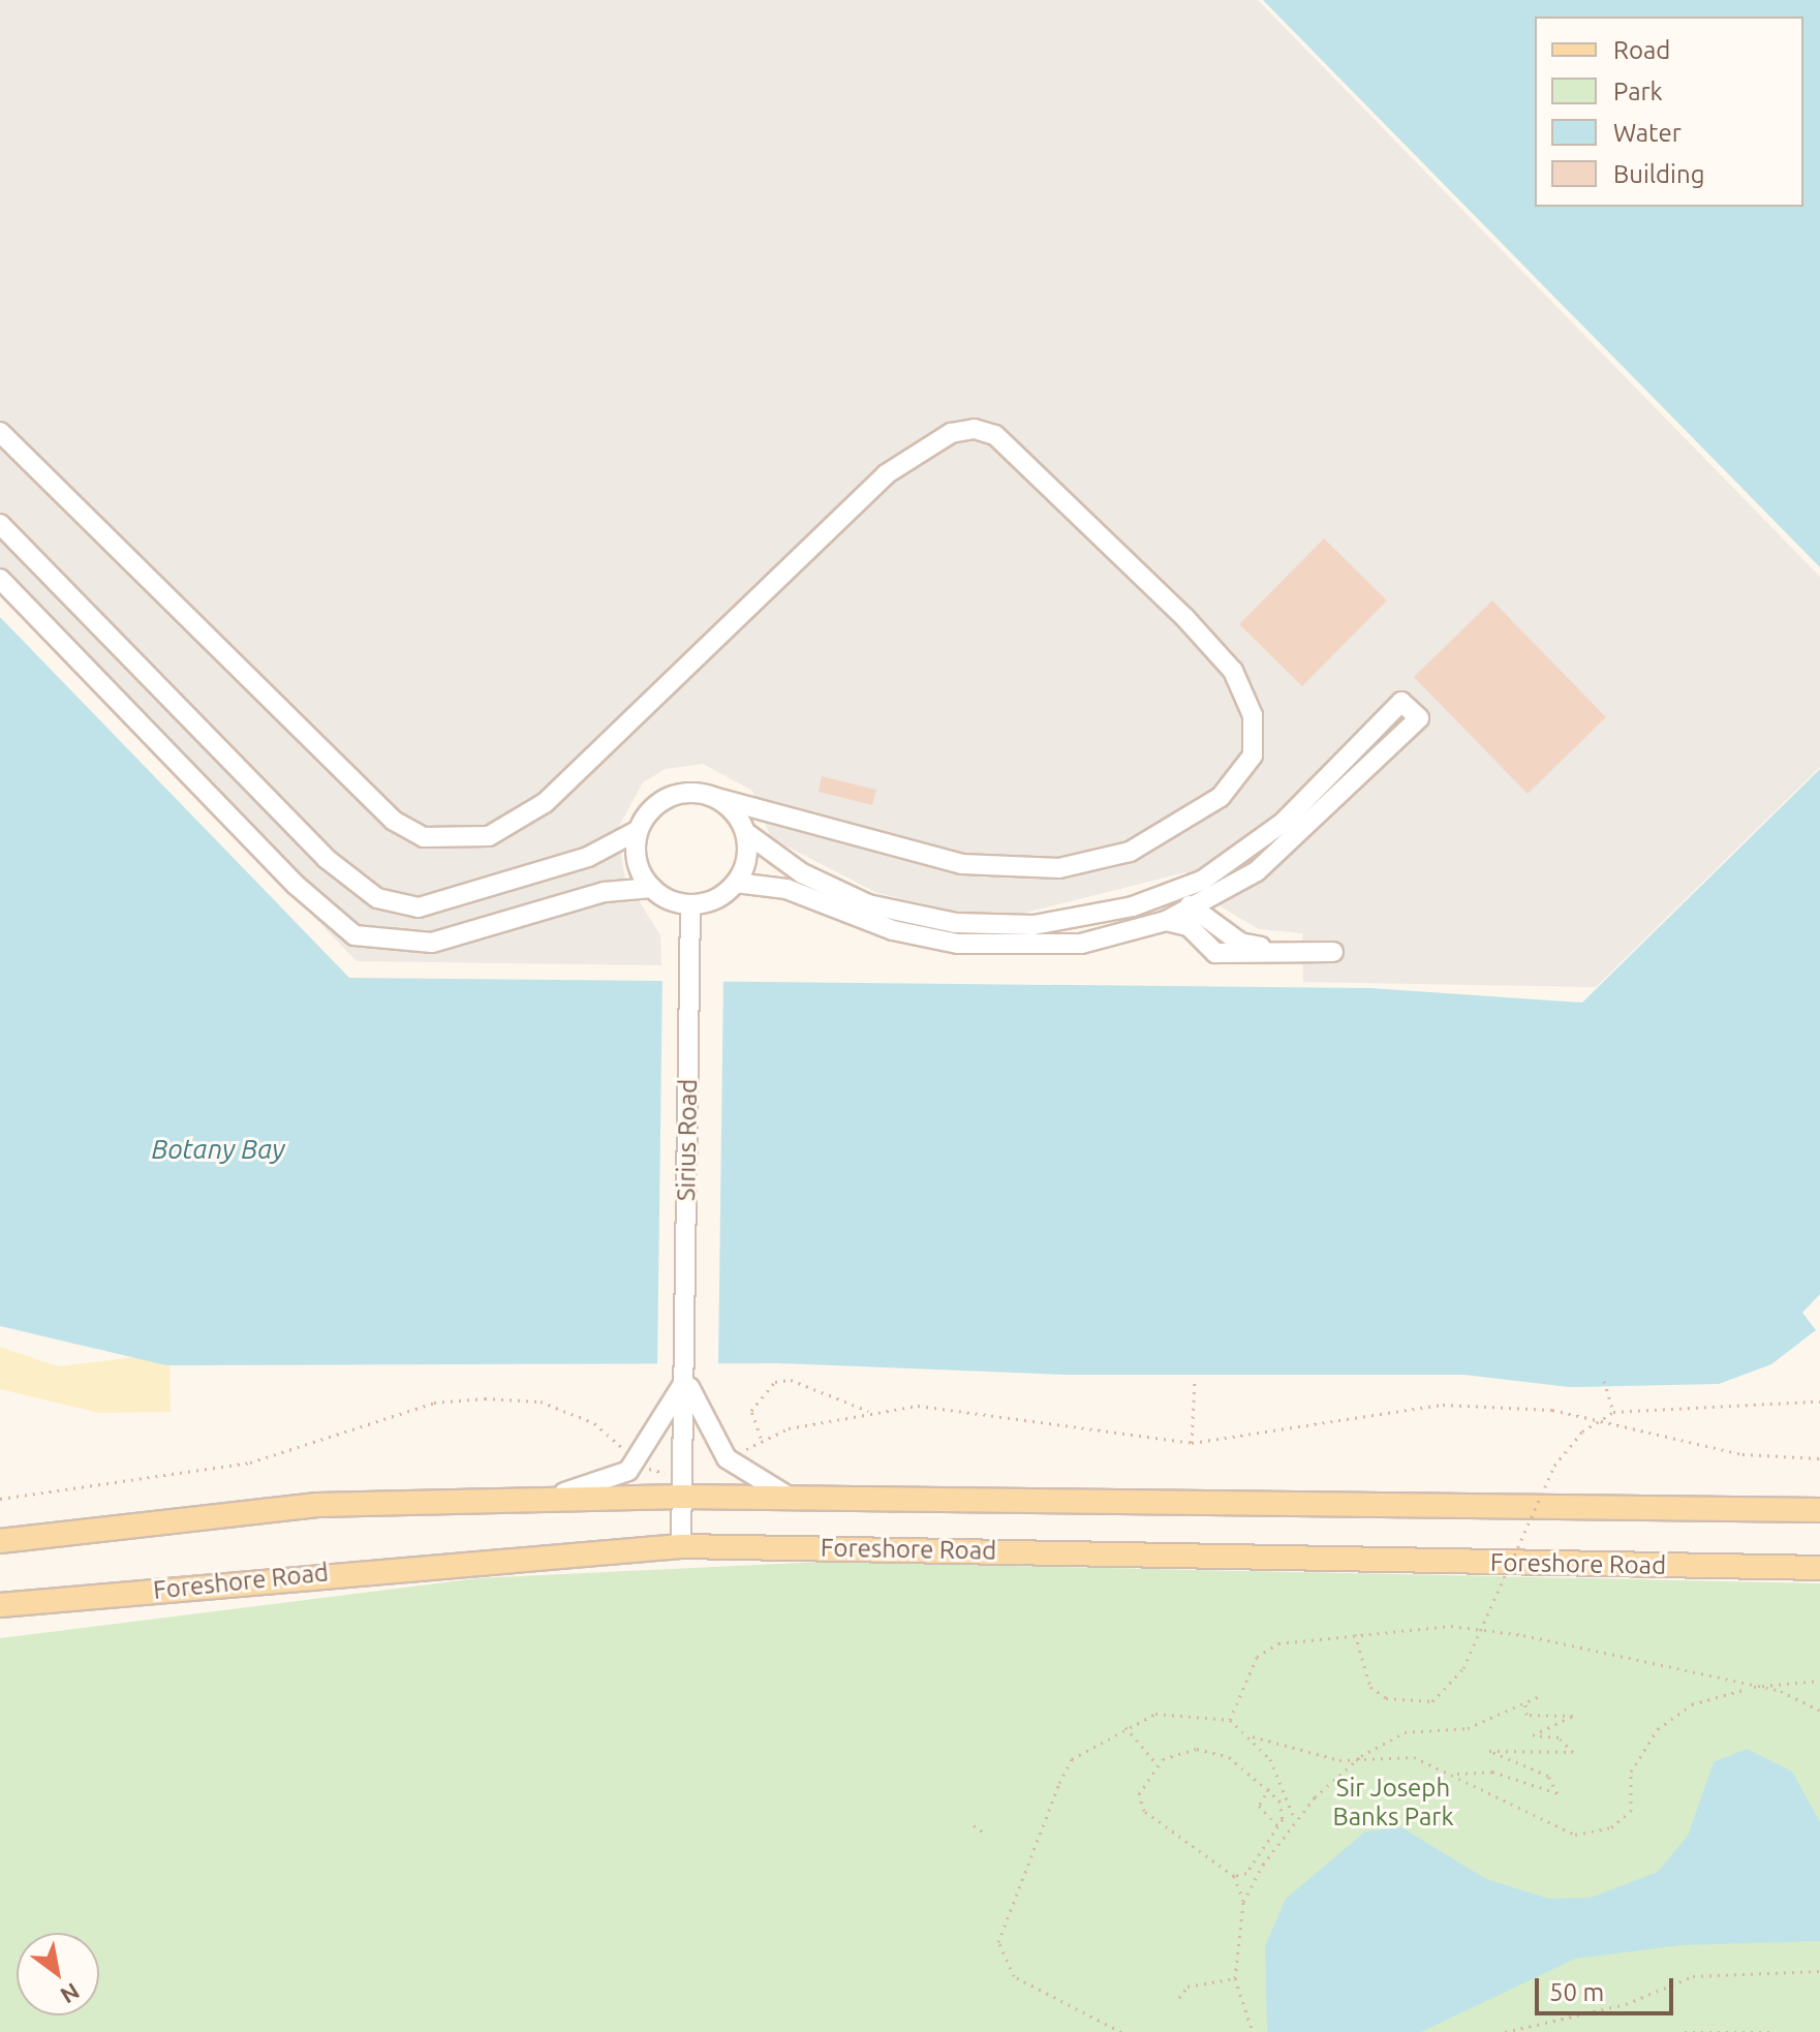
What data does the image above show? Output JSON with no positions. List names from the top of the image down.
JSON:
{
  "streets": {
    "main road": ["Foreshore Road"],
    "street": ["Sirius Road"]
  },
  "crossings": [
    ["Sirius Road", "Foreshore Road"]
  ],
  "water": ["Botany Bay"],
  "parks": ["Sir Joseph Banks Park"],
  "legend": [
    "Road",
    "Park",
    "Water",
    "Building"
  ],
  "scale_bar": "50 m",
  "north": "bottom right"
}
